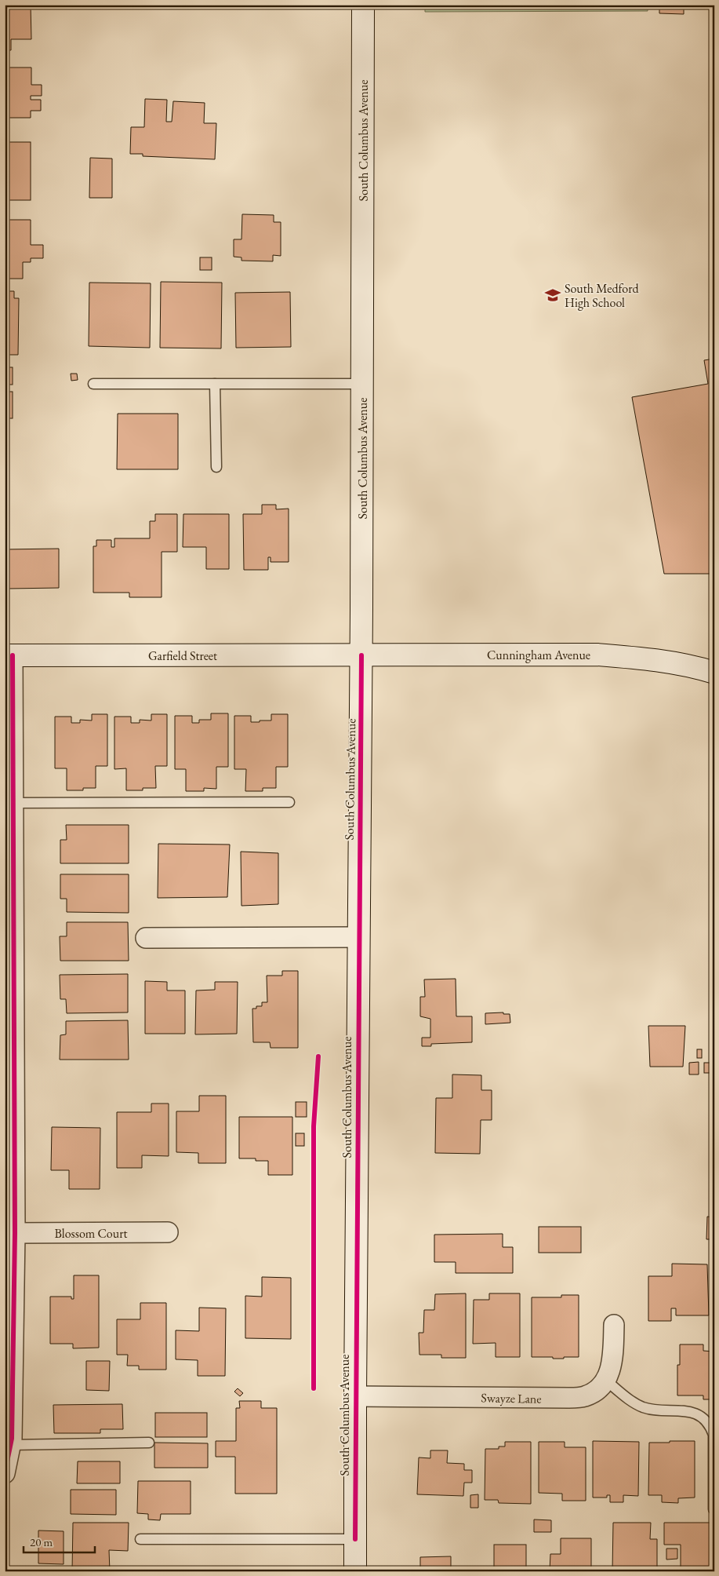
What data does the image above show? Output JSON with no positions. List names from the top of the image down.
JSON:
{
  "streets": {
    "main road": ["South Columbus Avenue", "Cunningham Avenue", "Garfield Street"],
    "street": ["Blossom Court", "Swayze Lane"]
  },
  "crossings": [
    ["South Columbus Avenue", "Cunningham Avenue"],
    ["South Columbus Avenue", "Garfield Street"],
    ["South Columbus Avenue", "Swayze Lane"],
    ["Cunningham Avenue", "Garfield Street"]
  ],
  "places": {
    "school or university": ["South Medford High School"]
  },
  "scale_bar": "20 m"
}
